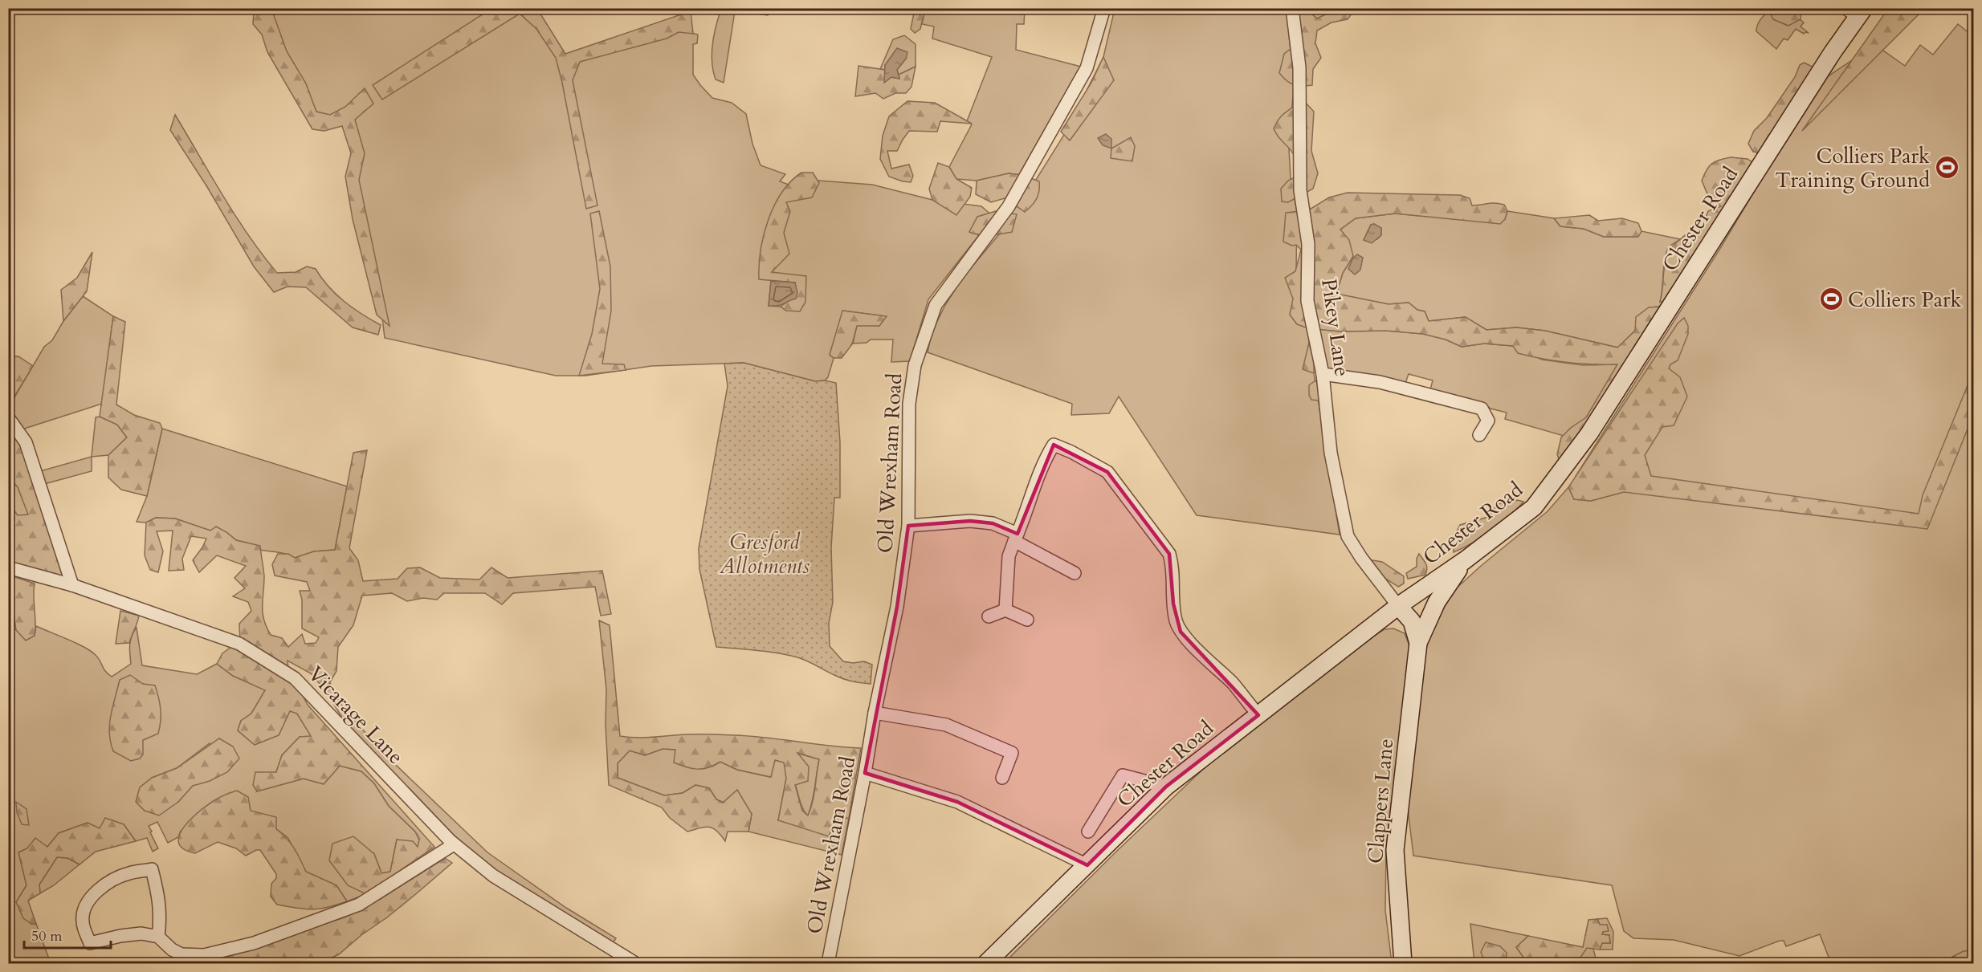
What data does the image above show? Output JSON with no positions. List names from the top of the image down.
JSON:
{
  "streets": {
    "main road": ["Chester Road", "Clappers Lane"],
    "street": ["Pikey Lane", "Old Wrexham Road", "Vicarage Lane"]
  },
  "crossings": [
    ["Chester Road", "Pikey Lane"],
    ["Chester Road", "Clappers Lane"],
    ["Pikey Lane", "Clappers Lane"]
  ],
  "parks": ["Gresford Allotments"],
  "places": {
    "sports": ["Colliers Park Training Ground", "Colliers Park"]
  },
  "scale_bar": "50 m"
}
